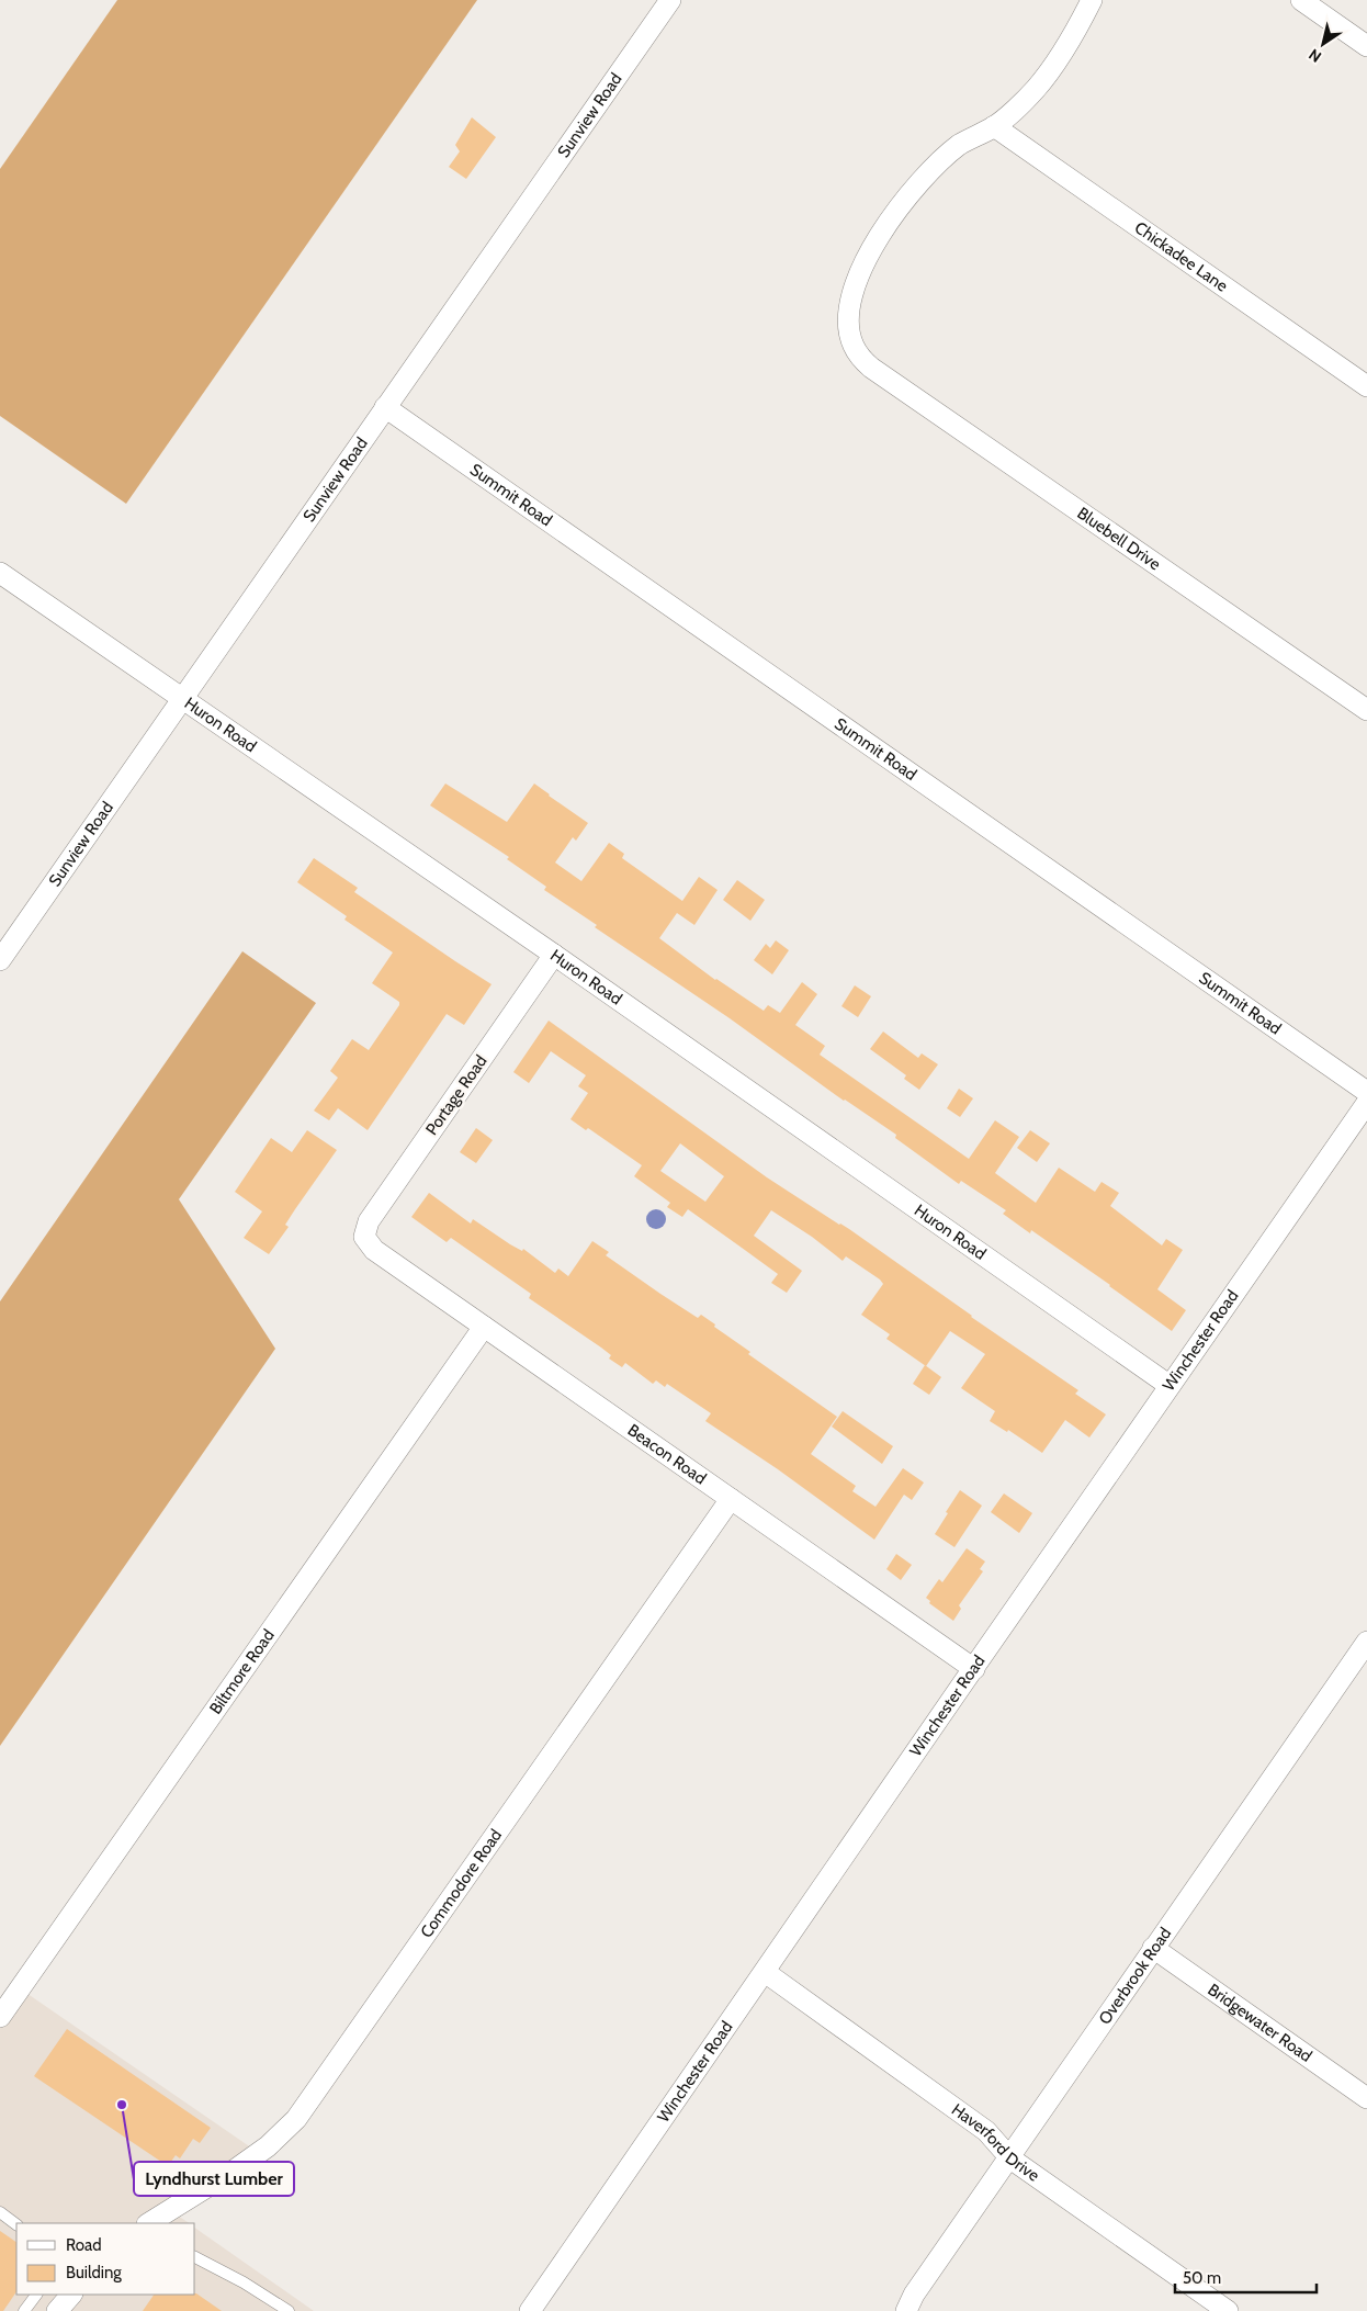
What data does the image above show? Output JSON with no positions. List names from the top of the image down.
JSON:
{
  "streets": {
    "street": [
      "Sunview Road",
      "Chickadee Lane",
      "Summit Road",
      "Bluebell Drive",
      "Huron Road",
      "Portage Road",
      "Winchester Road",
      "Beacon Road",
      "Biltmore Road",
      "Commodore Road",
      "Overbrook Road",
      "Bridgewater Road",
      "Haverford Drive"
    ]
  },
  "crossings": [
    ["Sunview Road", "Summit Road"],
    ["Sunview Road", "Huron Road"],
    ["Chickadee Lane", "Bluebell Drive"],
    ["Huron Road", "Portage Road"],
    ["Huron Road", "Winchester Road"],
    ["Portage Road", "Beacon Road"],
    ["Winchester Road", "Beacon Road"],
    ["Winchester Road", "Haverford Drive"],
    ["Beacon Road", "Biltmore Road"],
    ["Beacon Road", "Commodore Road"],
    ["Overbrook Road", "Bridgewater Road"],
    ["Overbrook Road", "Haverford Drive"]
  ],
  "places": ["Lyndhurst Lumber"],
  "legend": ["Road", "Building"],
  "scale_bar": "50 m",
  "north": "bottom left"
}
